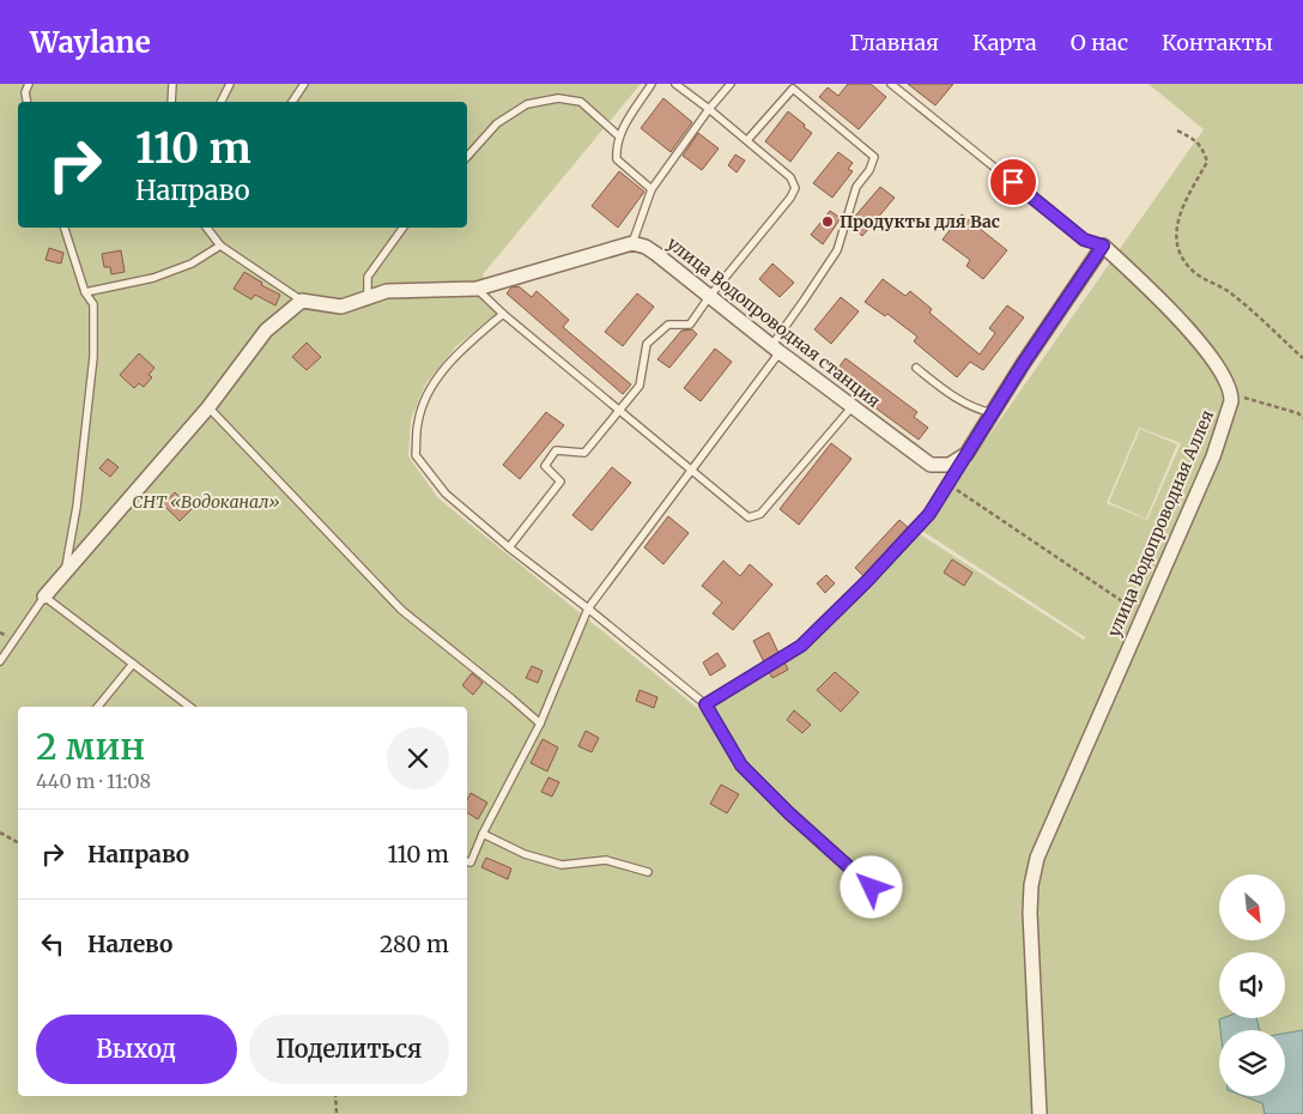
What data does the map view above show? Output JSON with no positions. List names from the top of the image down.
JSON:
{
  "streets": {
    "street": ["улица Водопроводная станция", "улица Водопроводная Аллея"]
  },
  "parks": ["СНТ «Водоканал»"],
  "places": ["Продукты для Вас"],
  "north": "bottom right",
  "page": {
    "header": "Waylane",
    "nav": [
      "Главная",
      "Карта",
      "О нас",
      "Контакты"
    ],
    "turn": ["110 m", "Направо"],
    "heading": ["2 мин", "440 m · 11:08"],
    "list": [
      {
        "name": "Направо",
        "value": "110 m"
      },
      {
        "name": "Налево",
        "value": "280 m"
      }
    ],
    "buttons": ["Выход", "Поделиться"]
  }
}
